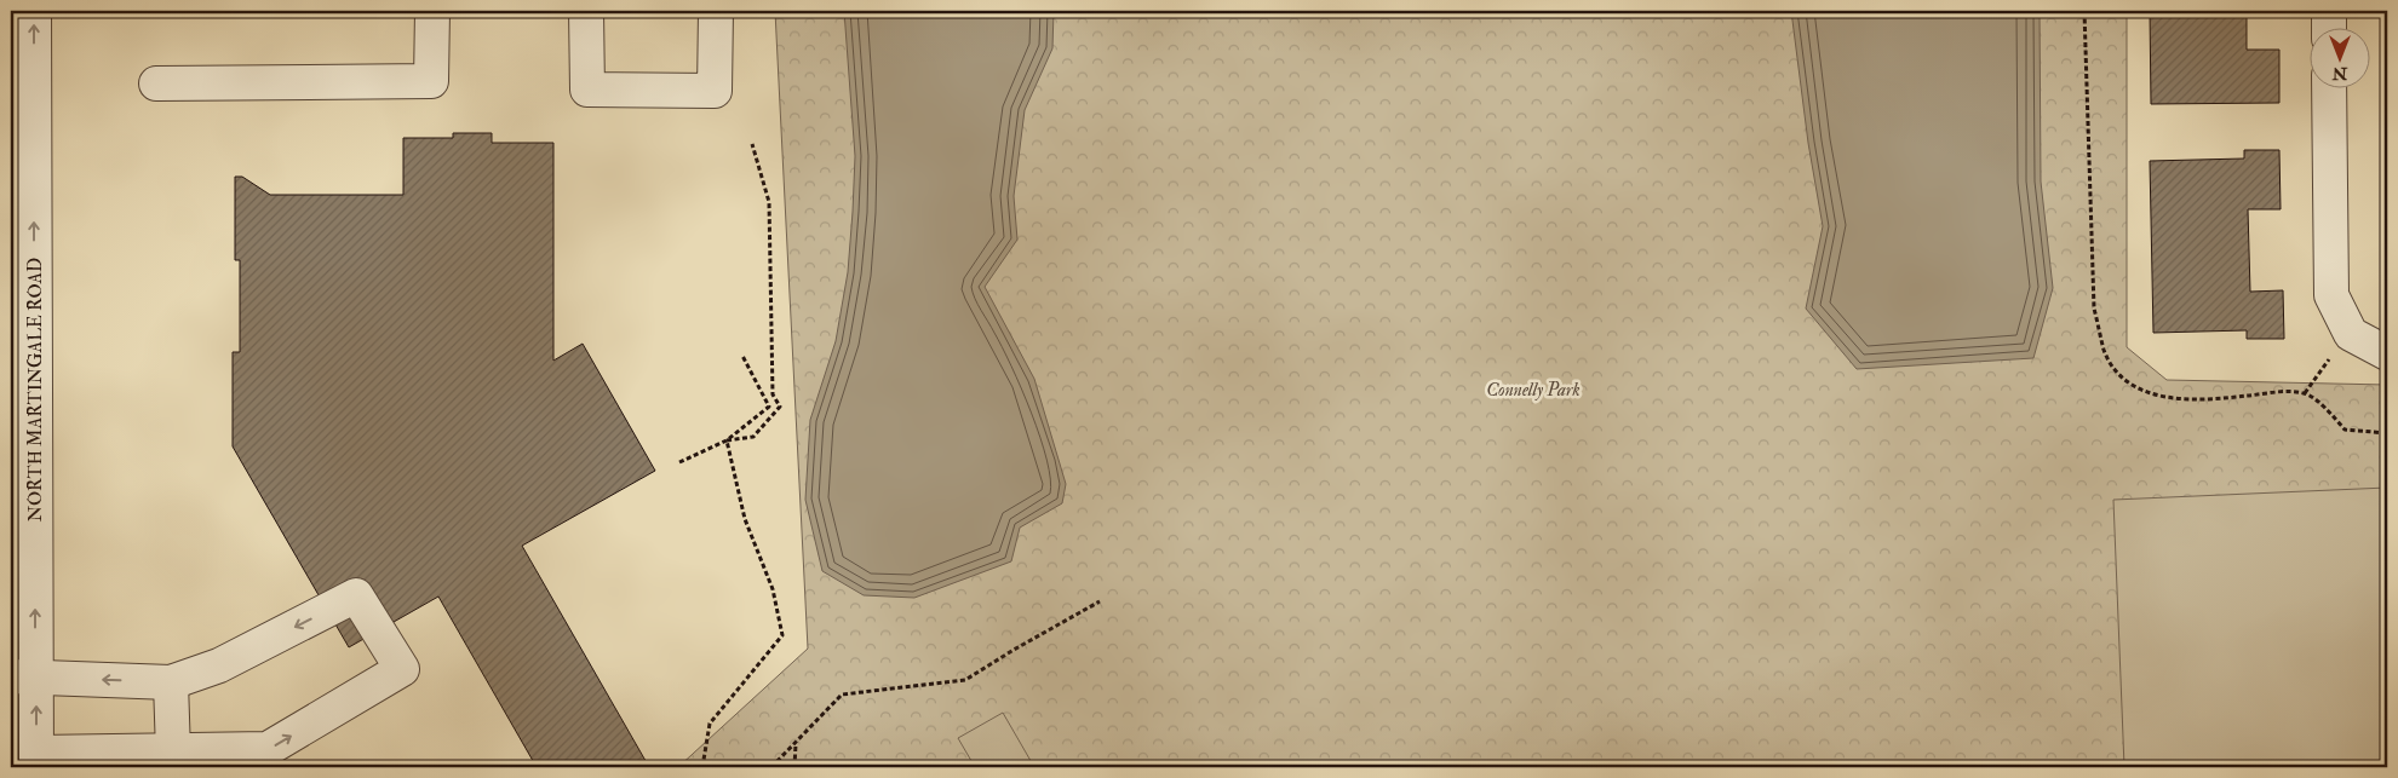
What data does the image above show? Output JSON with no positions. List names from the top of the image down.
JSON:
{
  "streets": {
    "street": ["NORTH MARTINGALE ROAD"]
  },
  "one_way": ["NORTH MARTINGALE ROAD"],
  "parks": ["Connelly Park"],
  "north": "bottom"
}
